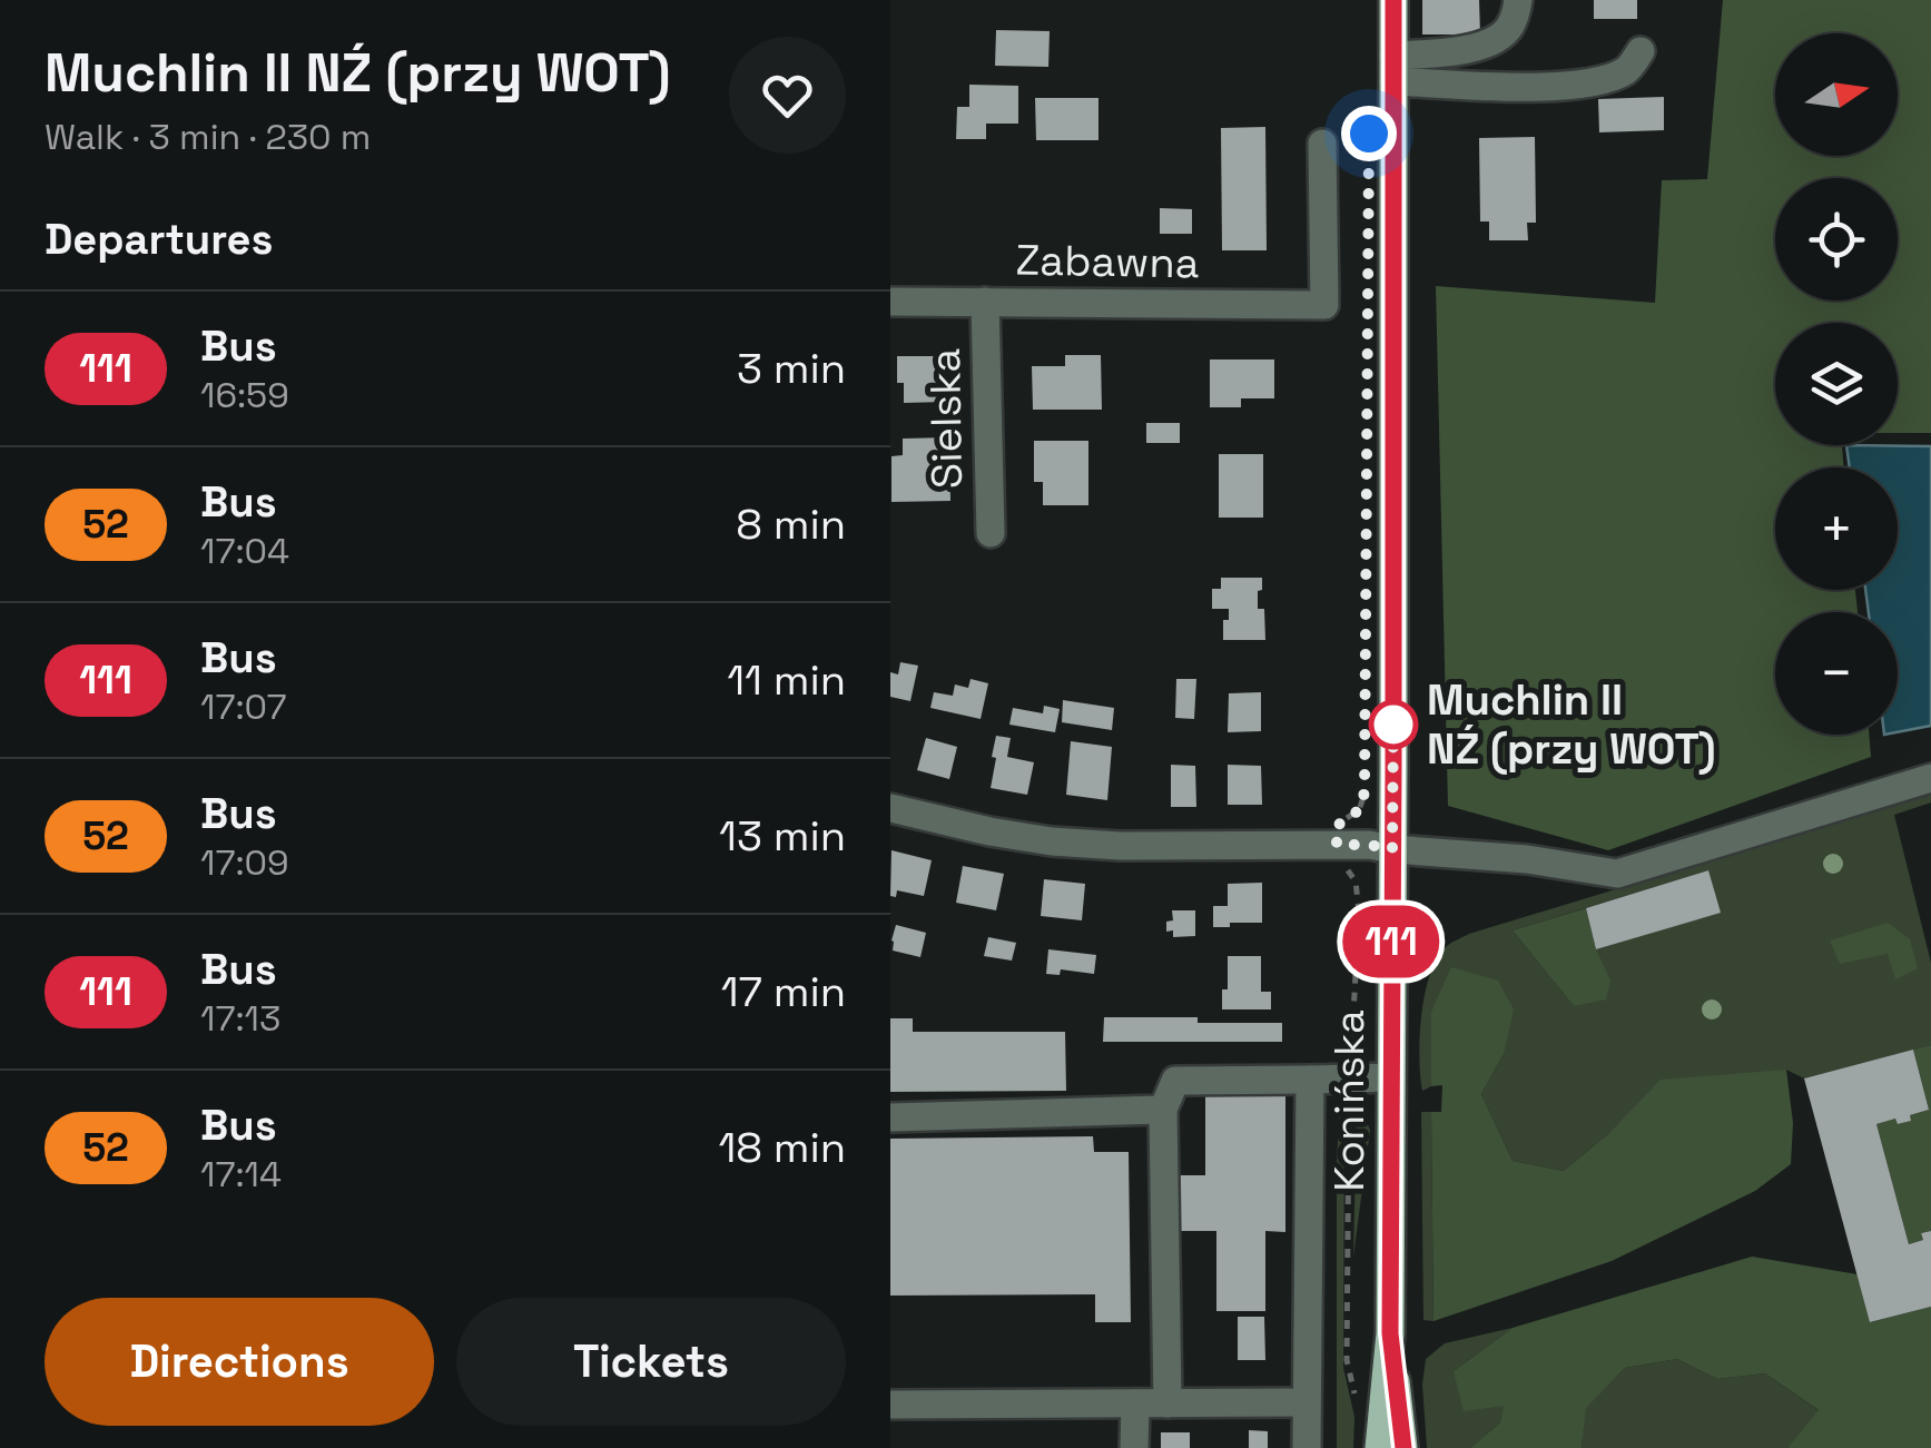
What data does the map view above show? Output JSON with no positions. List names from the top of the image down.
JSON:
{
  "streets": {
    "main road": ["Konińska"],
    "street": ["Zabawna", "Sielska"]
  },
  "crossings": [
    ["Zabawna", "Sielska"]
  ],
  "places": ["Muchlin II NŹ (przy WOT)"],
  "lines": ["bus line 111"],
  "north": "right",
  "page": {
    "heading": [
      ["Muchlin II NŹ (przy WOT)", "Walk · 3 min · 230 m"],
      "Departures"
    ],
    "on_map": "111",
    "map_buttons": ["+", "−"],
    "list": [
      {
        "mark": "111",
        "name": "Bus",
        "note": "16:59",
        "value": "3 min"
      },
      {
        "mark": "52",
        "name": "Bus",
        "note": "17:04",
        "value": "8 min"
      },
      {
        "mark": "111",
        "name": "Bus",
        "note": "17:07",
        "value": "11 min"
      },
      {
        "mark": "52",
        "name": "Bus",
        "note": "17:09",
        "value": "13 min"
      },
      {
        "mark": "111",
        "name": "Bus",
        "note": "17:13",
        "value": "17 min"
      },
      {
        "mark": "52",
        "name": "Bus",
        "note": "17:14",
        "value": "18 min"
      }
    ],
    "buttons": ["Directions", "Tickets"]
  }
}
